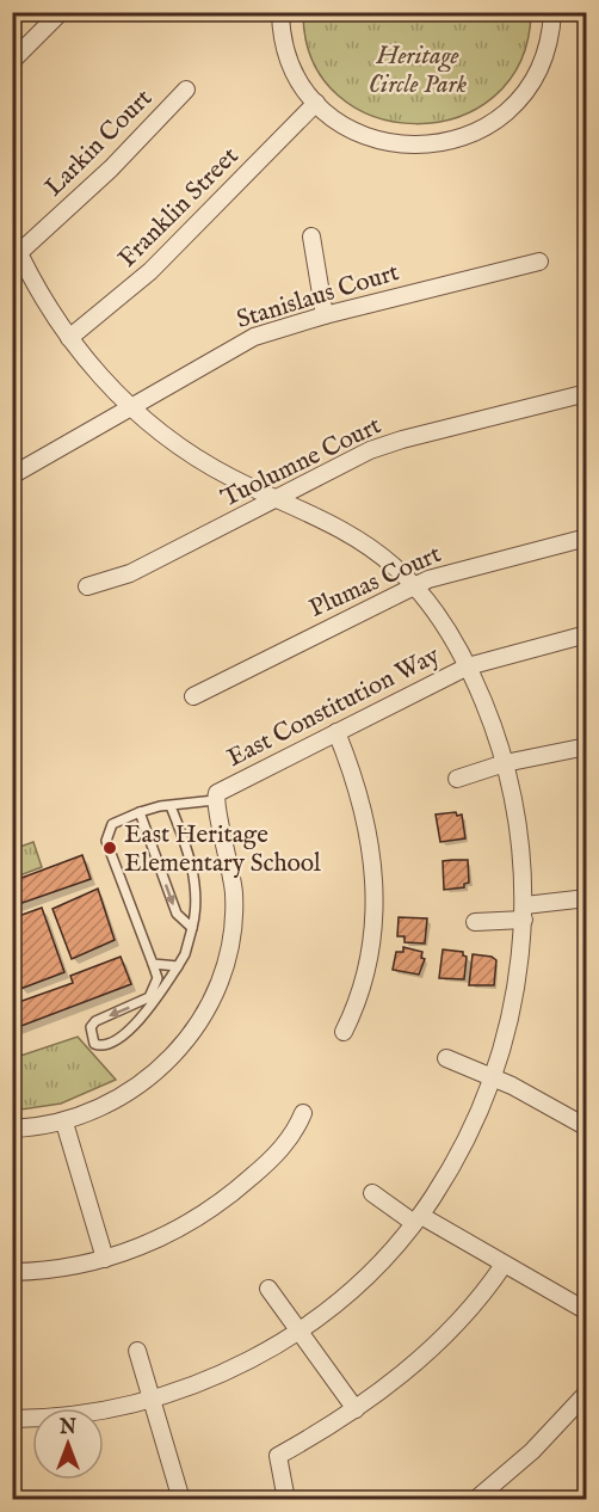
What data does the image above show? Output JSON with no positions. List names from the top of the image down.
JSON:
{
  "streets": {
    "street": [
      "Larkin Court",
      "Franklin Street",
      "Stanislaus Court",
      "Tuolumne Court",
      "Plumas Court",
      "East Constitution Way"
    ]
  },
  "parks": ["Heritage Circle Park"],
  "places": ["East Heritage Elementary School"],
  "north": "top"
}
